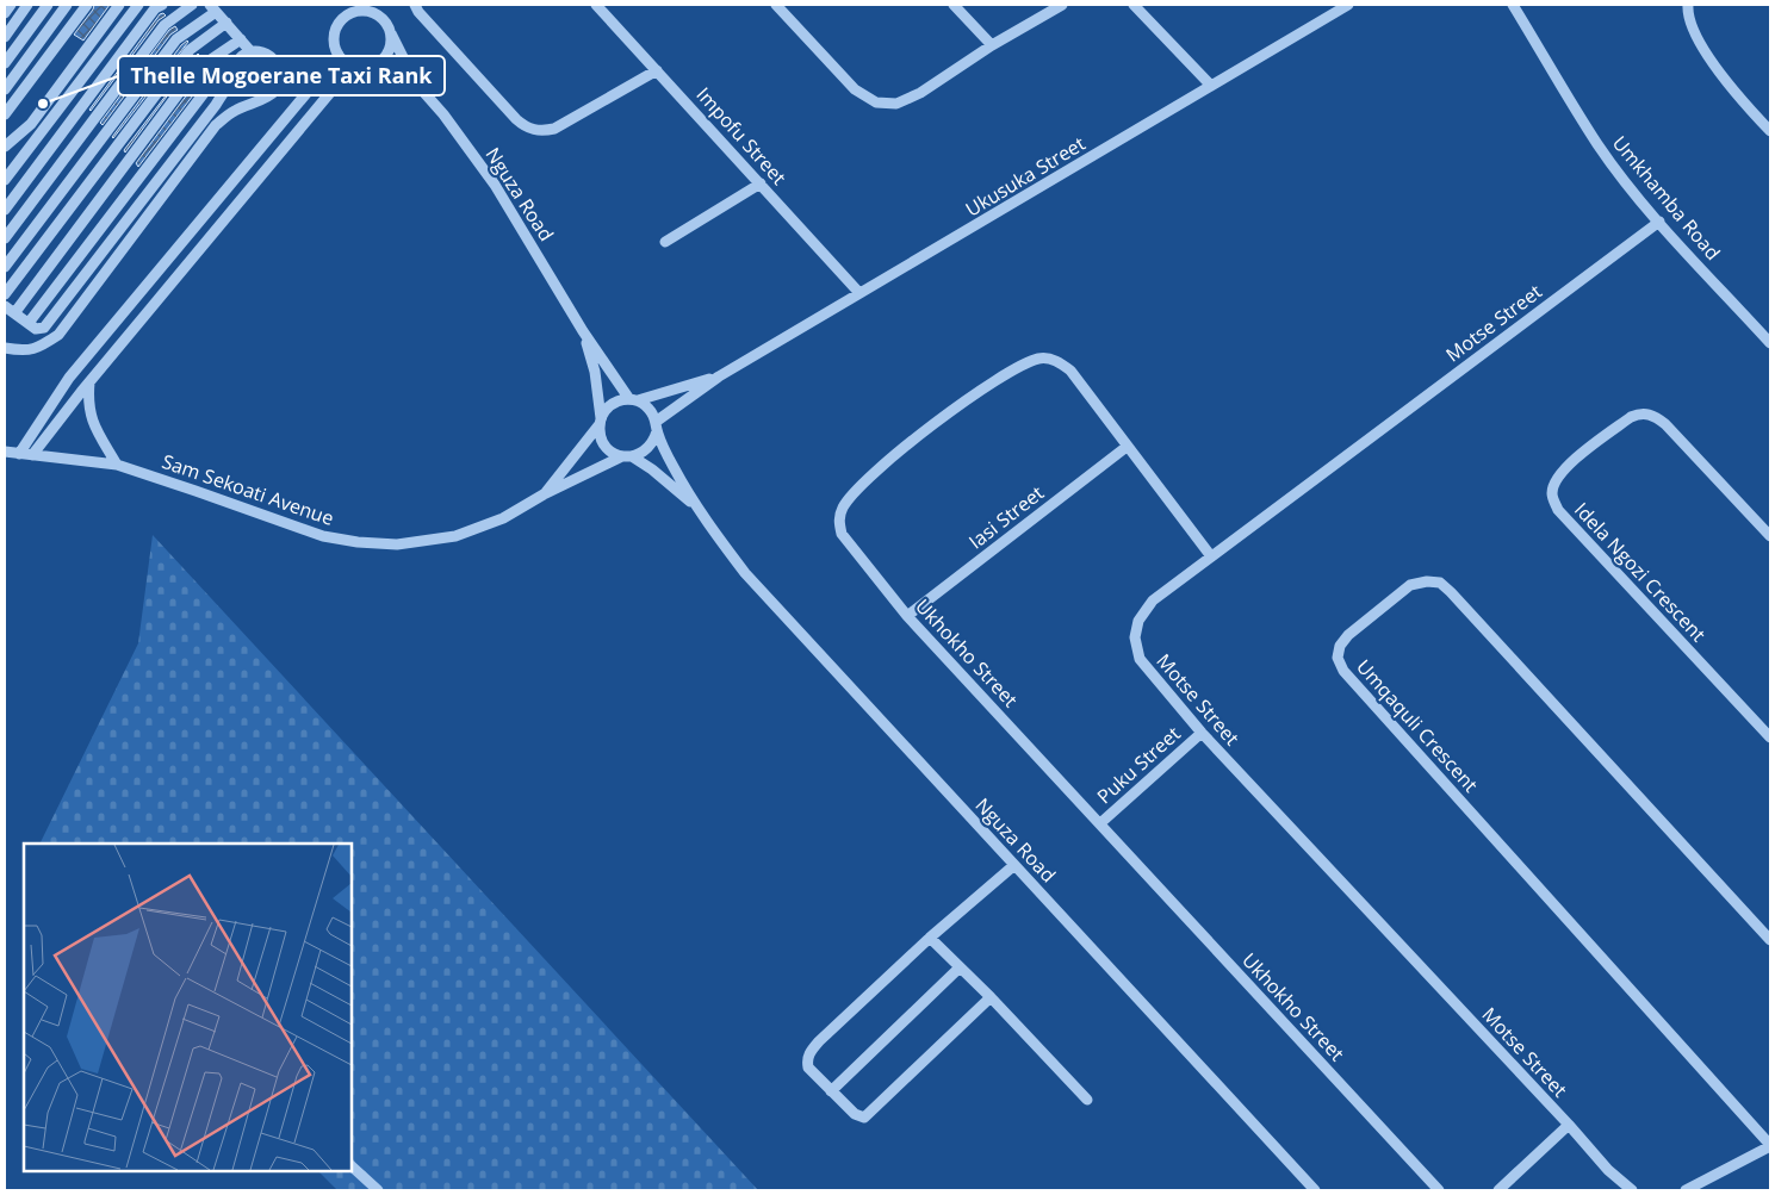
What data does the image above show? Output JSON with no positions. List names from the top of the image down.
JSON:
{
  "streets": {
    "street": [
      "Impofu Street",
      "Ukusuka Street",
      "Nguza Road",
      "Umkhamba Road",
      "Motse Street",
      "Sam Sekoati Avenue",
      "Iasi Street",
      "Idela Ngozi Crescent",
      "Ukhokho Street",
      "Umqaquli Crescent",
      "Puku Street"
    ]
  },
  "crossings": [
    ["Impofu Street", "Ukusuka Street"],
    ["Ukusuka Street", "Nguza Road"],
    ["Ukusuka Street", "Sam Sekoati Avenue"],
    ["Nguza Road", "Sam Sekoati Avenue"],
    ["Umkhamba Road", "Motse Street"],
    ["Motse Street", "Ukhokho Street"],
    ["Motse Street", "Puku Street"],
    ["Iasi Street", "Ukhokho Street"],
    ["Ukhokho Street", "Puku Street"]
  ],
  "places": ["Thelle Mogoerane Taxi Rank"]
}
